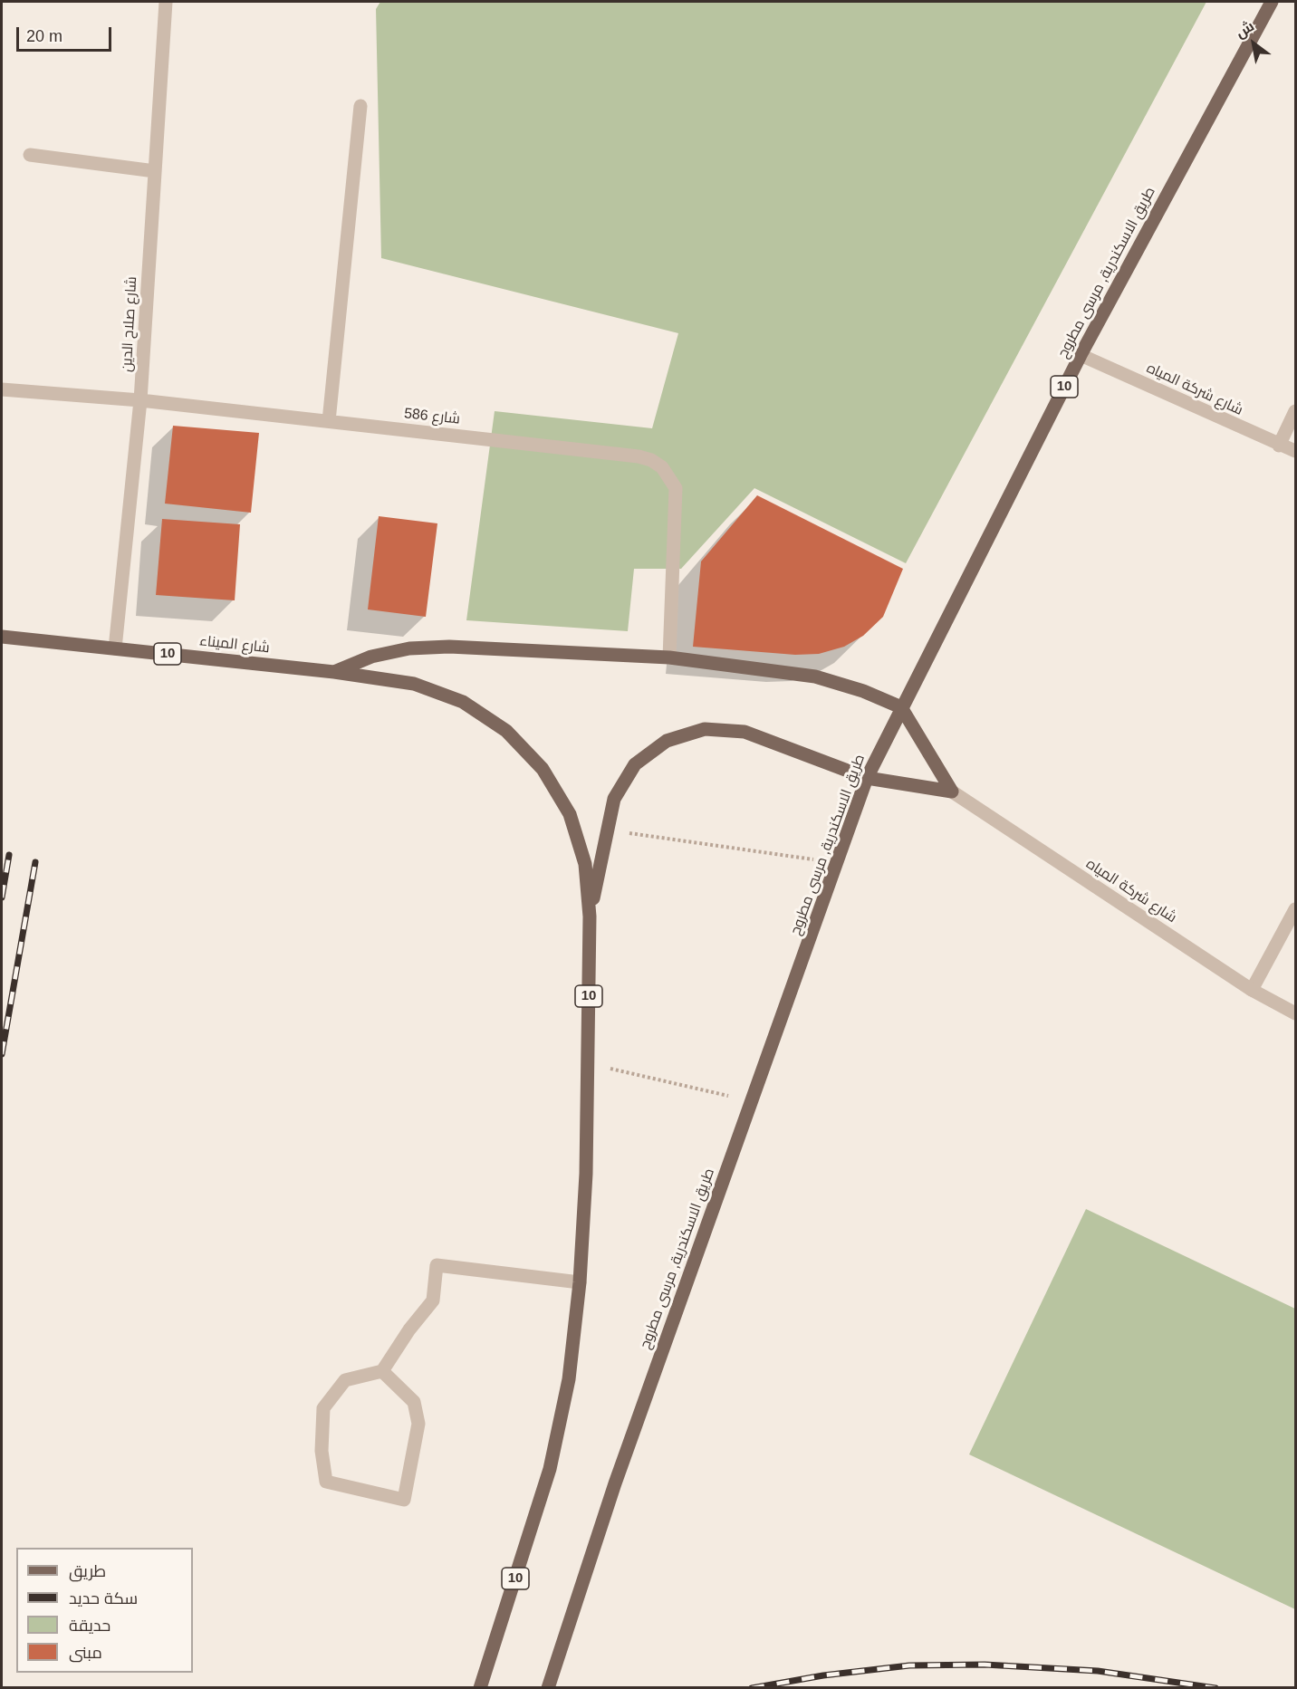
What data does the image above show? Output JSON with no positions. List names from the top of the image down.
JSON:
{
  "streets": {
    "main road": ["طريق الاسكندرية, مرسى مطروح", "10", "شارع الميناء"],
    "street": ["شارع صلاح الدين", "شارع شركة المياه", "شارع 586"]
  },
  "crossings": [
    ["طريق الاسكندرية, مرسى مطروح", "10"],
    ["طريق الاسكندرية, مرسى مطروح", "شارع شركة المياه"],
    ["شارع صلاح الدين", "شارع 586"],
    ["شارع صلاح الدين", "شارع الميناء"],
    ["10", "شارع شركة المياه"],
    ["10", "شارع 586"],
    ["10", "شارع الميناء"]
  ],
  "legend": [
    "طريق",
    "سكة حديد",
    "حديقة",
    "مبنى"
  ],
  "scale_bar": "20 m",
  "north": "top left"
}
